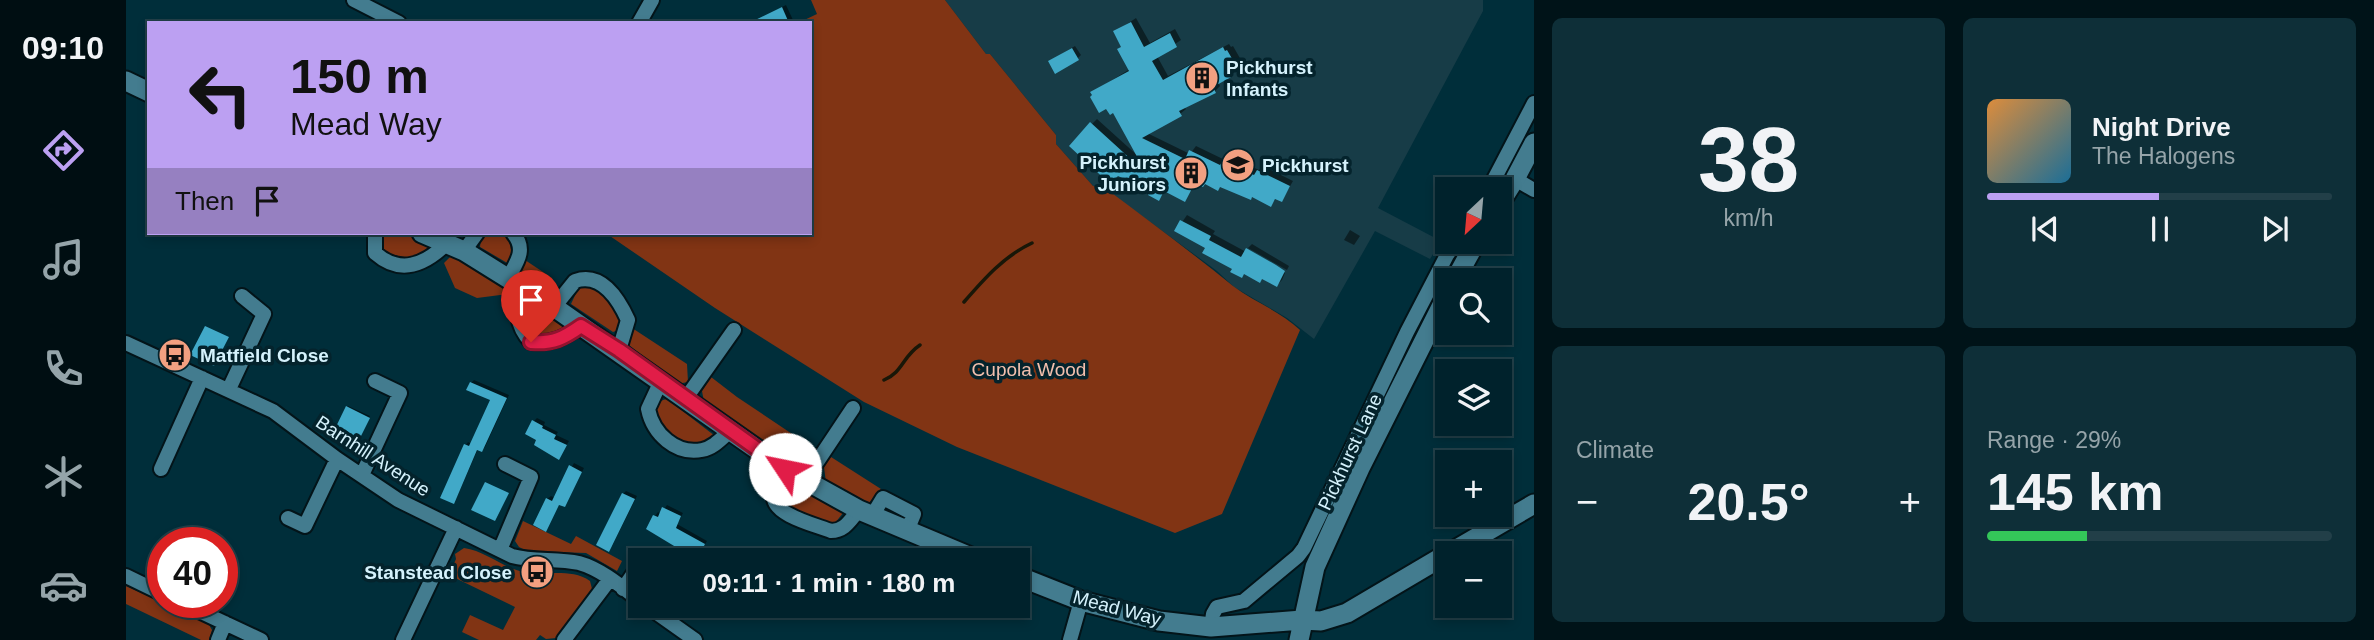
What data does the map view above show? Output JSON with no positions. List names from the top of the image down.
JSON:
{
  "streets": {
    "street": ["Pickhurst Lane", "Barnhill Avenue", "Mead Way"]
  },
  "crossings": [
    ["Pickhurst Lane", "Mead Way"]
  ],
  "parks": ["Cupola Wood"],
  "places": {
    "building": ["Pickhurst Infants", "Pickhurst Juniors"],
    "school or university": ["Pickhurst"],
    "bus stop": ["Matfield Close", "Stanstead Close"]
  },
  "north": "bottom left",
  "page": {
    "tabs": "09:10",
    "tile": [
      ["38", "km/h"],
      "Climate",
      ["Range · 29%", "145 km"]
    ],
    "turn": ["150 m", "Mead Way"],
    "song": ["Night Drive", "The Halogens"],
    "then": "Then",
    "map_buttons": ["+", "−"],
    "heat": ["−", "20.5°", "+"],
    "limit": "40",
    "trip": "09:11 · 1 min · 180 m"
  }
}
